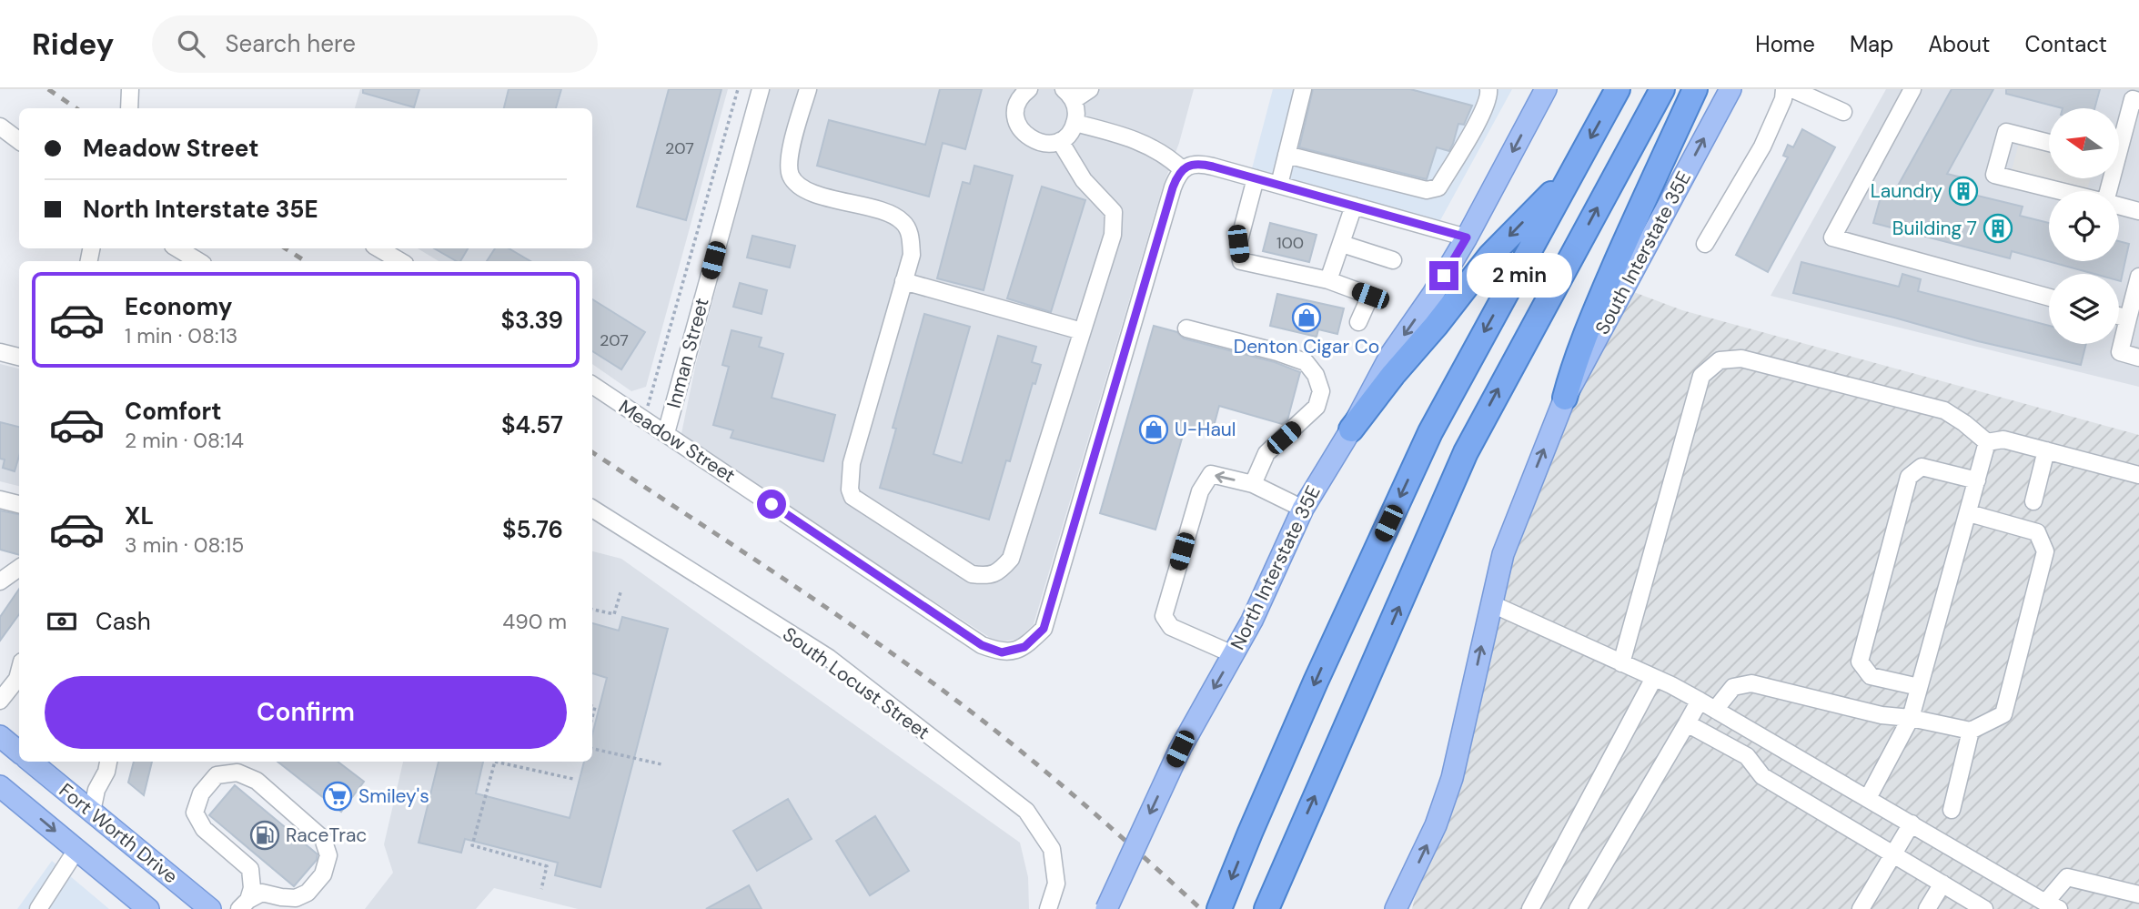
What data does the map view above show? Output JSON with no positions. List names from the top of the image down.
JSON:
{
  "streets": {
    "main road": ["South Interstate 35E", "North Interstate 35E", "Fort Worth Drive"],
    "street": ["Inman Street", "Meadow Street", "South Locust Street"]
  },
  "crossings": [
    ["Inman Street", "Meadow Street"]
  ],
  "one_way": ["North Interstate 35E"],
  "places": {
    "building": ["Laundry", "Building 7"],
    "shop": ["Denton Cigar Co", "U-Haul"],
    "supermarket": ["Smiley's"],
    "fuel station": ["RaceTrac"]
  },
  "house_numbers": ["207", "100", "207"],
  "north": "left",
  "page": {
    "header": "Ridey",
    "search": "Search here",
    "nav": [
      "Home",
      "Map",
      "About",
      "Contact"
    ],
    "banner": ["Meadow Street", "North Interstate 35E"],
    "bubble": "2 min",
    "list": [
      {
        "name": "Economy",
        "note": "1 min · 08:13",
        "value": "$3.39"
      },
      {
        "name": "Comfort",
        "note": "2 min · 08:14",
        "value": "$4.57"
      },
      {
        "name": "XL",
        "note": "3 min · 08:15",
        "value": "$5.76"
      }
    ],
    "pay": ["Cash", "490 m"],
    "buttons": "Confirm"
  }
}
